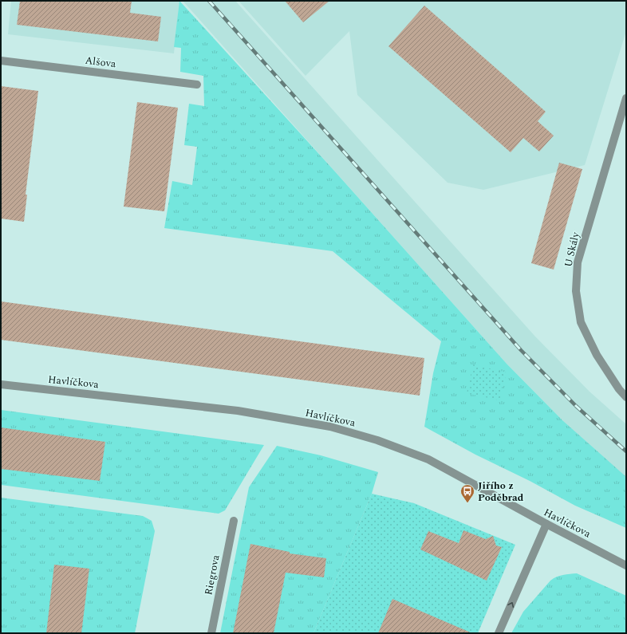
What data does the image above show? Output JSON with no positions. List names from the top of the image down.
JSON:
{
  "streets": {
    "street": [
      "Alšova",
      "U Skály",
      "Havlíčkova",
      "Riegrova"
    ]
  },
  "places": {
    "bus stop": ["Jiřího z Poděbrad"]
  }
}
